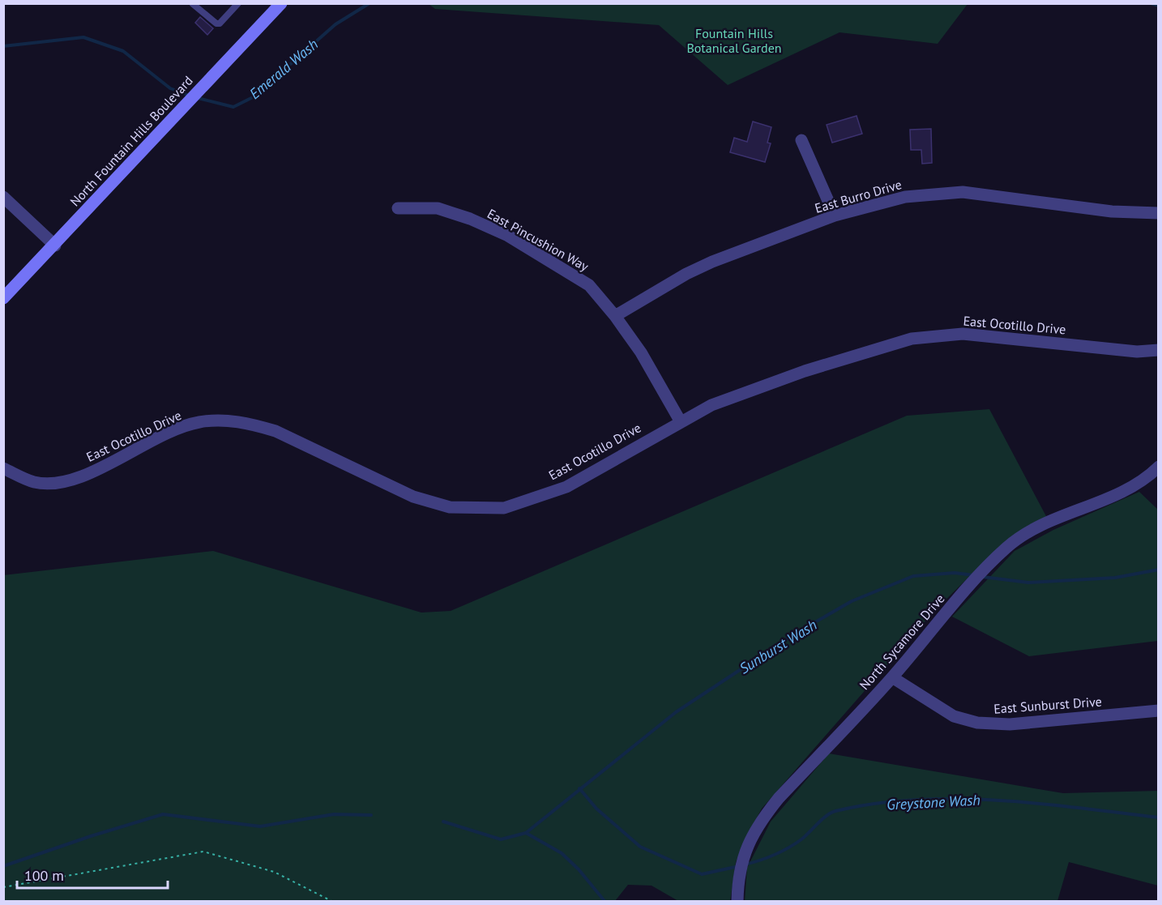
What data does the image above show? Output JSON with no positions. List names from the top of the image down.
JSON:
{
  "streets": {
    "main road": ["North Fountain Hills Boulevard"],
    "street": [
      "East Burro Drive",
      "East Pincushion Way",
      "East Ocotillo Drive",
      "North Sycamore Drive",
      "East Sunburst Drive"
    ]
  },
  "crossings": [
    ["East Burro Drive", "East Pincushion Way"],
    ["East Pincushion Way", "East Ocotillo Drive"],
    ["North Sycamore Drive", "East Sunburst Drive"]
  ],
  "water": ["Emerald Wash", "Sunburst Wash", "Greystone Wash"],
  "parks": ["Fountain Hills Botanical Garden"],
  "scale_bar": "100 m"
}
